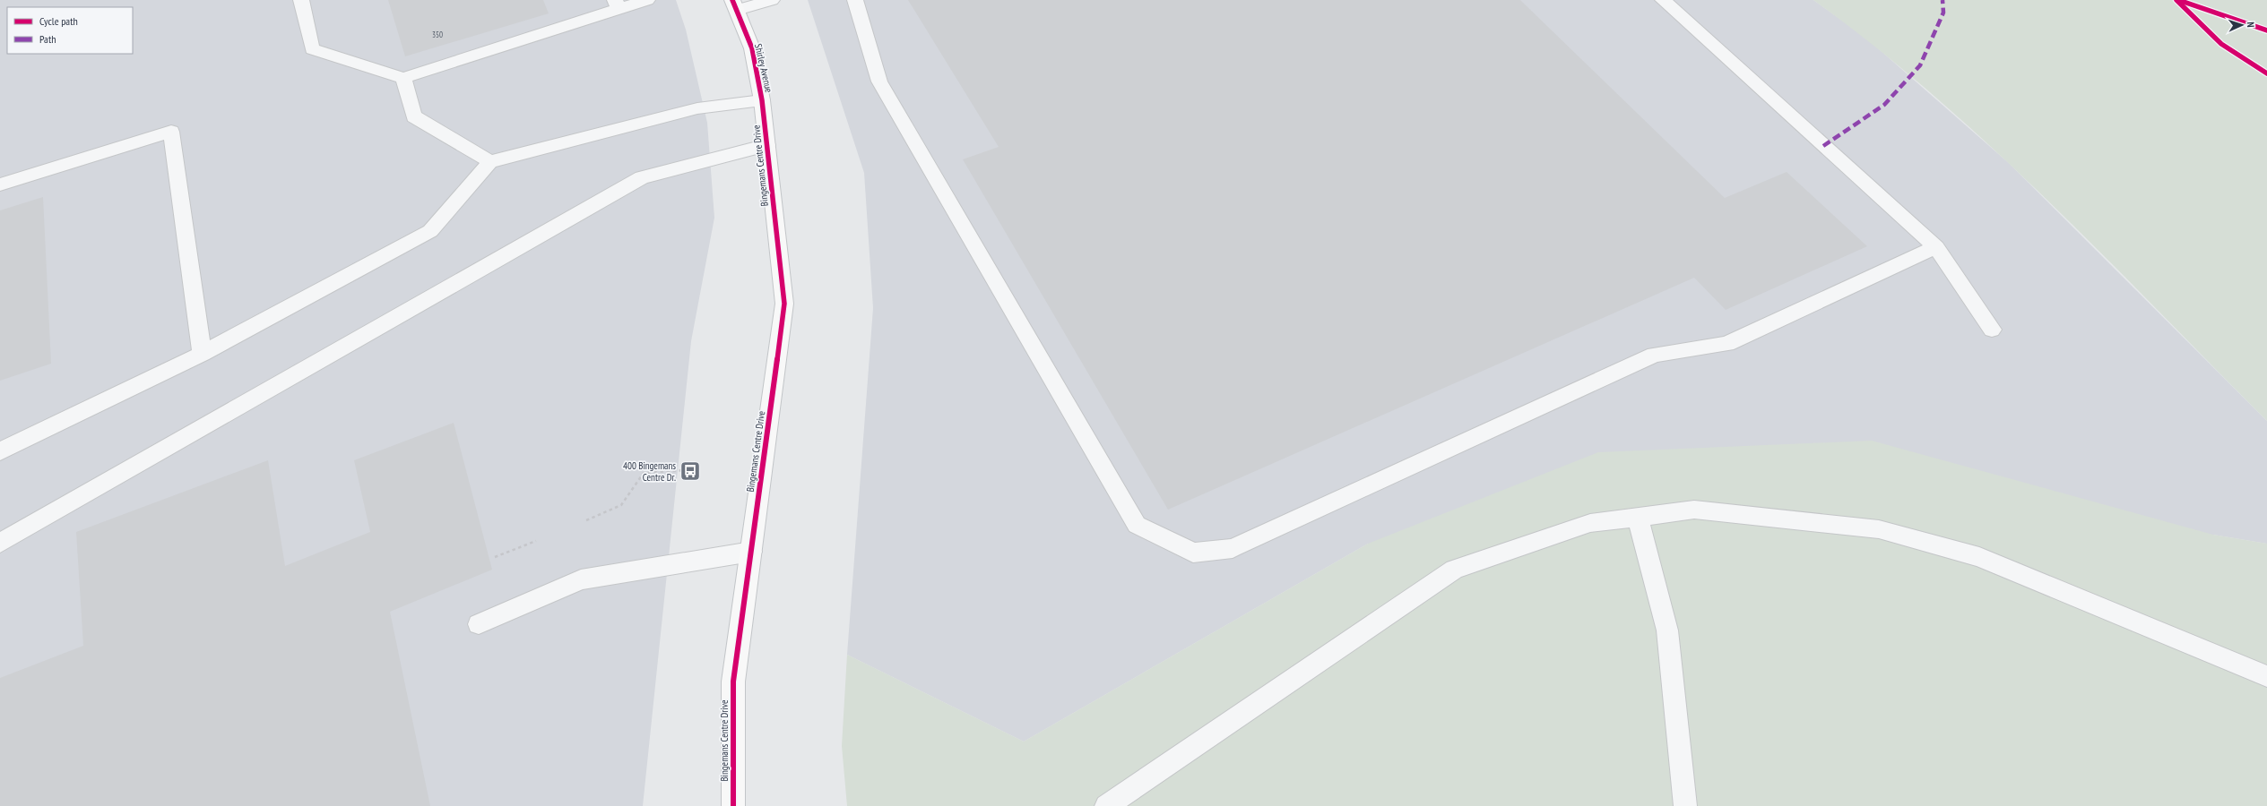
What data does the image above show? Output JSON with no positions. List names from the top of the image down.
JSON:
{
  "streets": {
    "main road": ["Shirley Avenue", "Bingemans Centre Drive"]
  },
  "crossings": [
    ["Shirley Avenue", "Bingemans Centre Drive"]
  ],
  "places": {
    "bus stop": ["400 Bingemans Centre Dr."]
  },
  "house_numbers": ["350"],
  "legend": ["Cycle path", "Path"],
  "north": "right"
}
